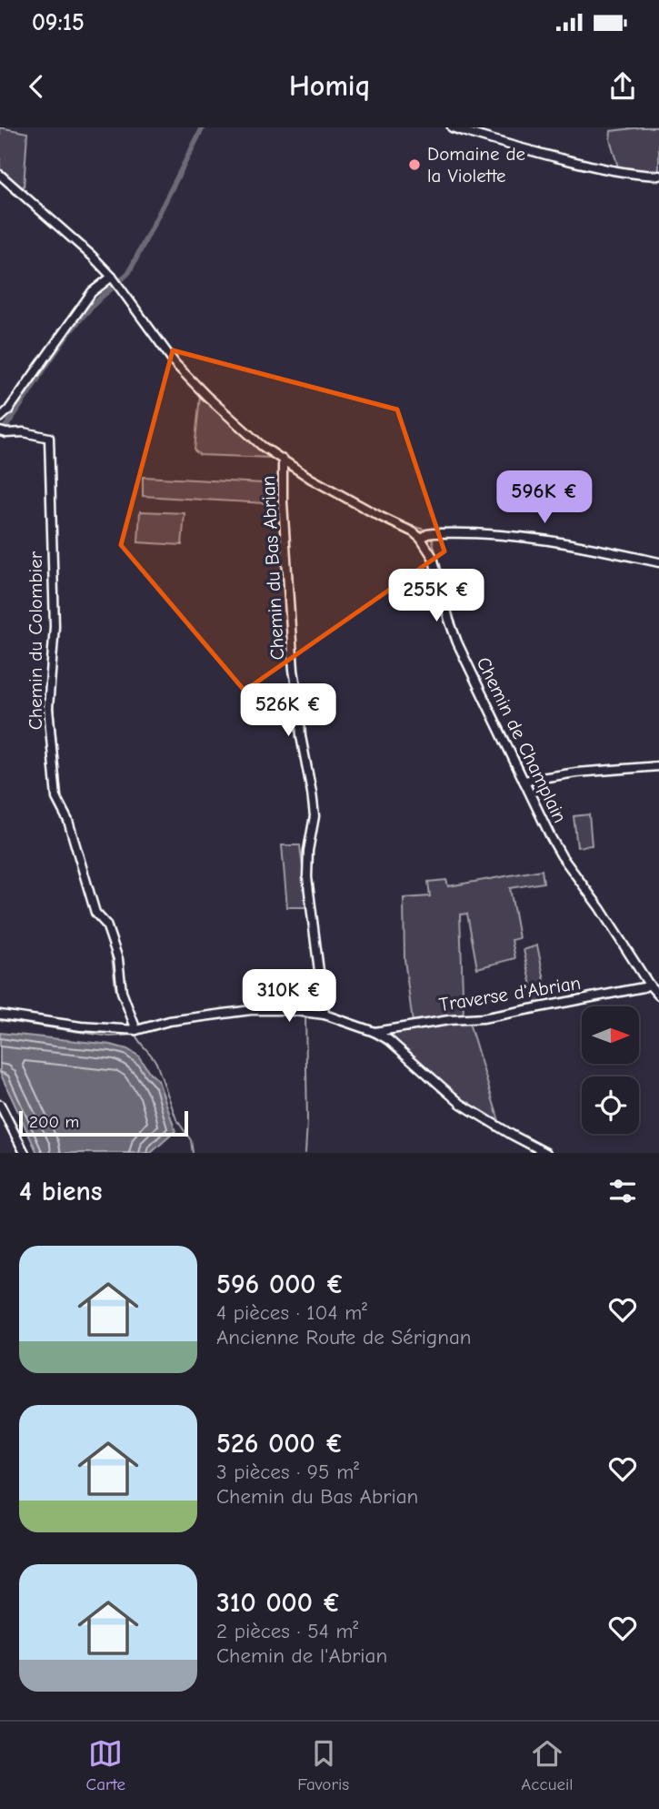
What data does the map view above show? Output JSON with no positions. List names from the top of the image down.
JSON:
{
  "streets": {
    "street": [
      "Chemin du Bas Abrian",
      "Chemin du Colombier",
      "Chemin de Champlain",
      "Traverse d'Abrian"
    ]
  },
  "crossings": [
    ["Chemin de Champlain", "Traverse d'Abrian"]
  ],
  "places": ["Domaine de la Violette"],
  "scale_bar": "200 m",
  "north": "right",
  "page": {
    "status": "09:15",
    "header": "Homiq",
    "price": [
      "596K €",
      "255K €",
      "526K €",
      "310K €"
    ],
    "scale": "200 m",
    "heading": "4 biens",
    "list": [
      {
        "name": "596 000 €",
        "note": "4 pièces · 104 m² · Ancienne Route de Sérignan"
      },
      {
        "name": "526 000 €",
        "note": "3 pièces · 95 m² · Chemin du Bas Abrian"
      },
      {
        "name": "310 000 €",
        "note": "2 pièces · 54 m² · Chemin de l'Abrian"
      }
    ],
    "tabs": ["Carte", "Favoris", "Accueil"]
  }
}
